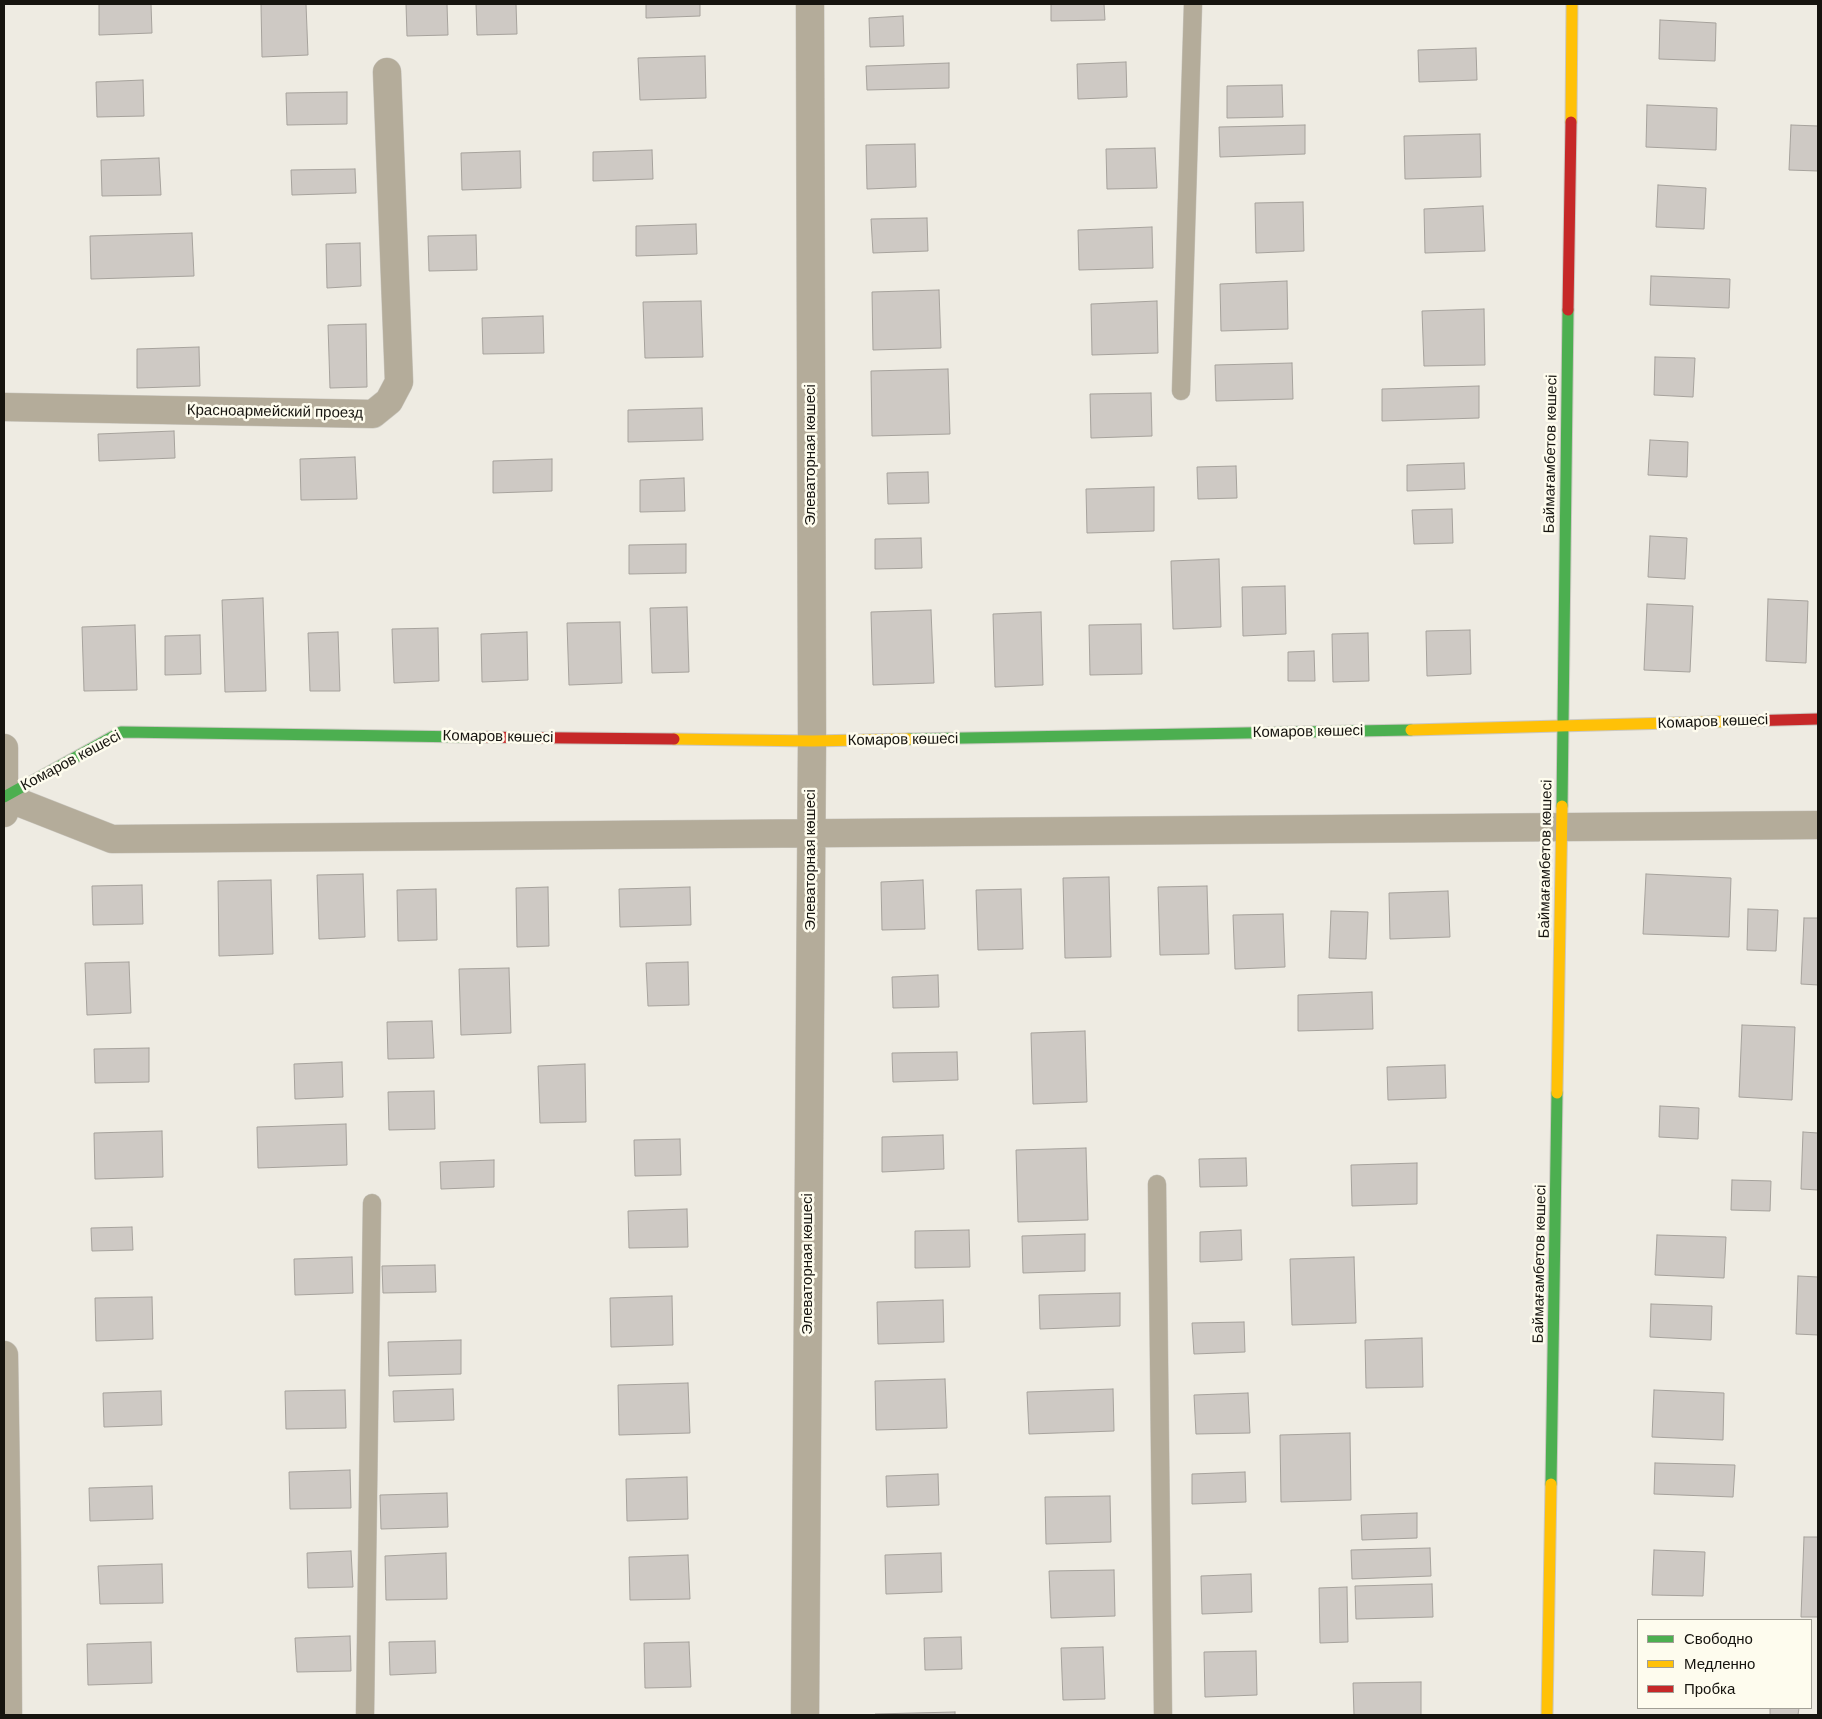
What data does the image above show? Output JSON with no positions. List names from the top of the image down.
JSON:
{
  "streets": {
    "street": [
      "Красноармейский проезд",
      "Баймағамбетов көшесі",
      "Элеваторная көшесі",
      "Комаров көшесі"
    ]
  },
  "crossings": [
    ["Баймағамбетов көшесі", "Комаров көшесі"],
    ["Элеваторная көшесі", "Комаров көшесі"]
  ],
  "legend": ["Свободно", "Медленно", "Пробка"]
}
